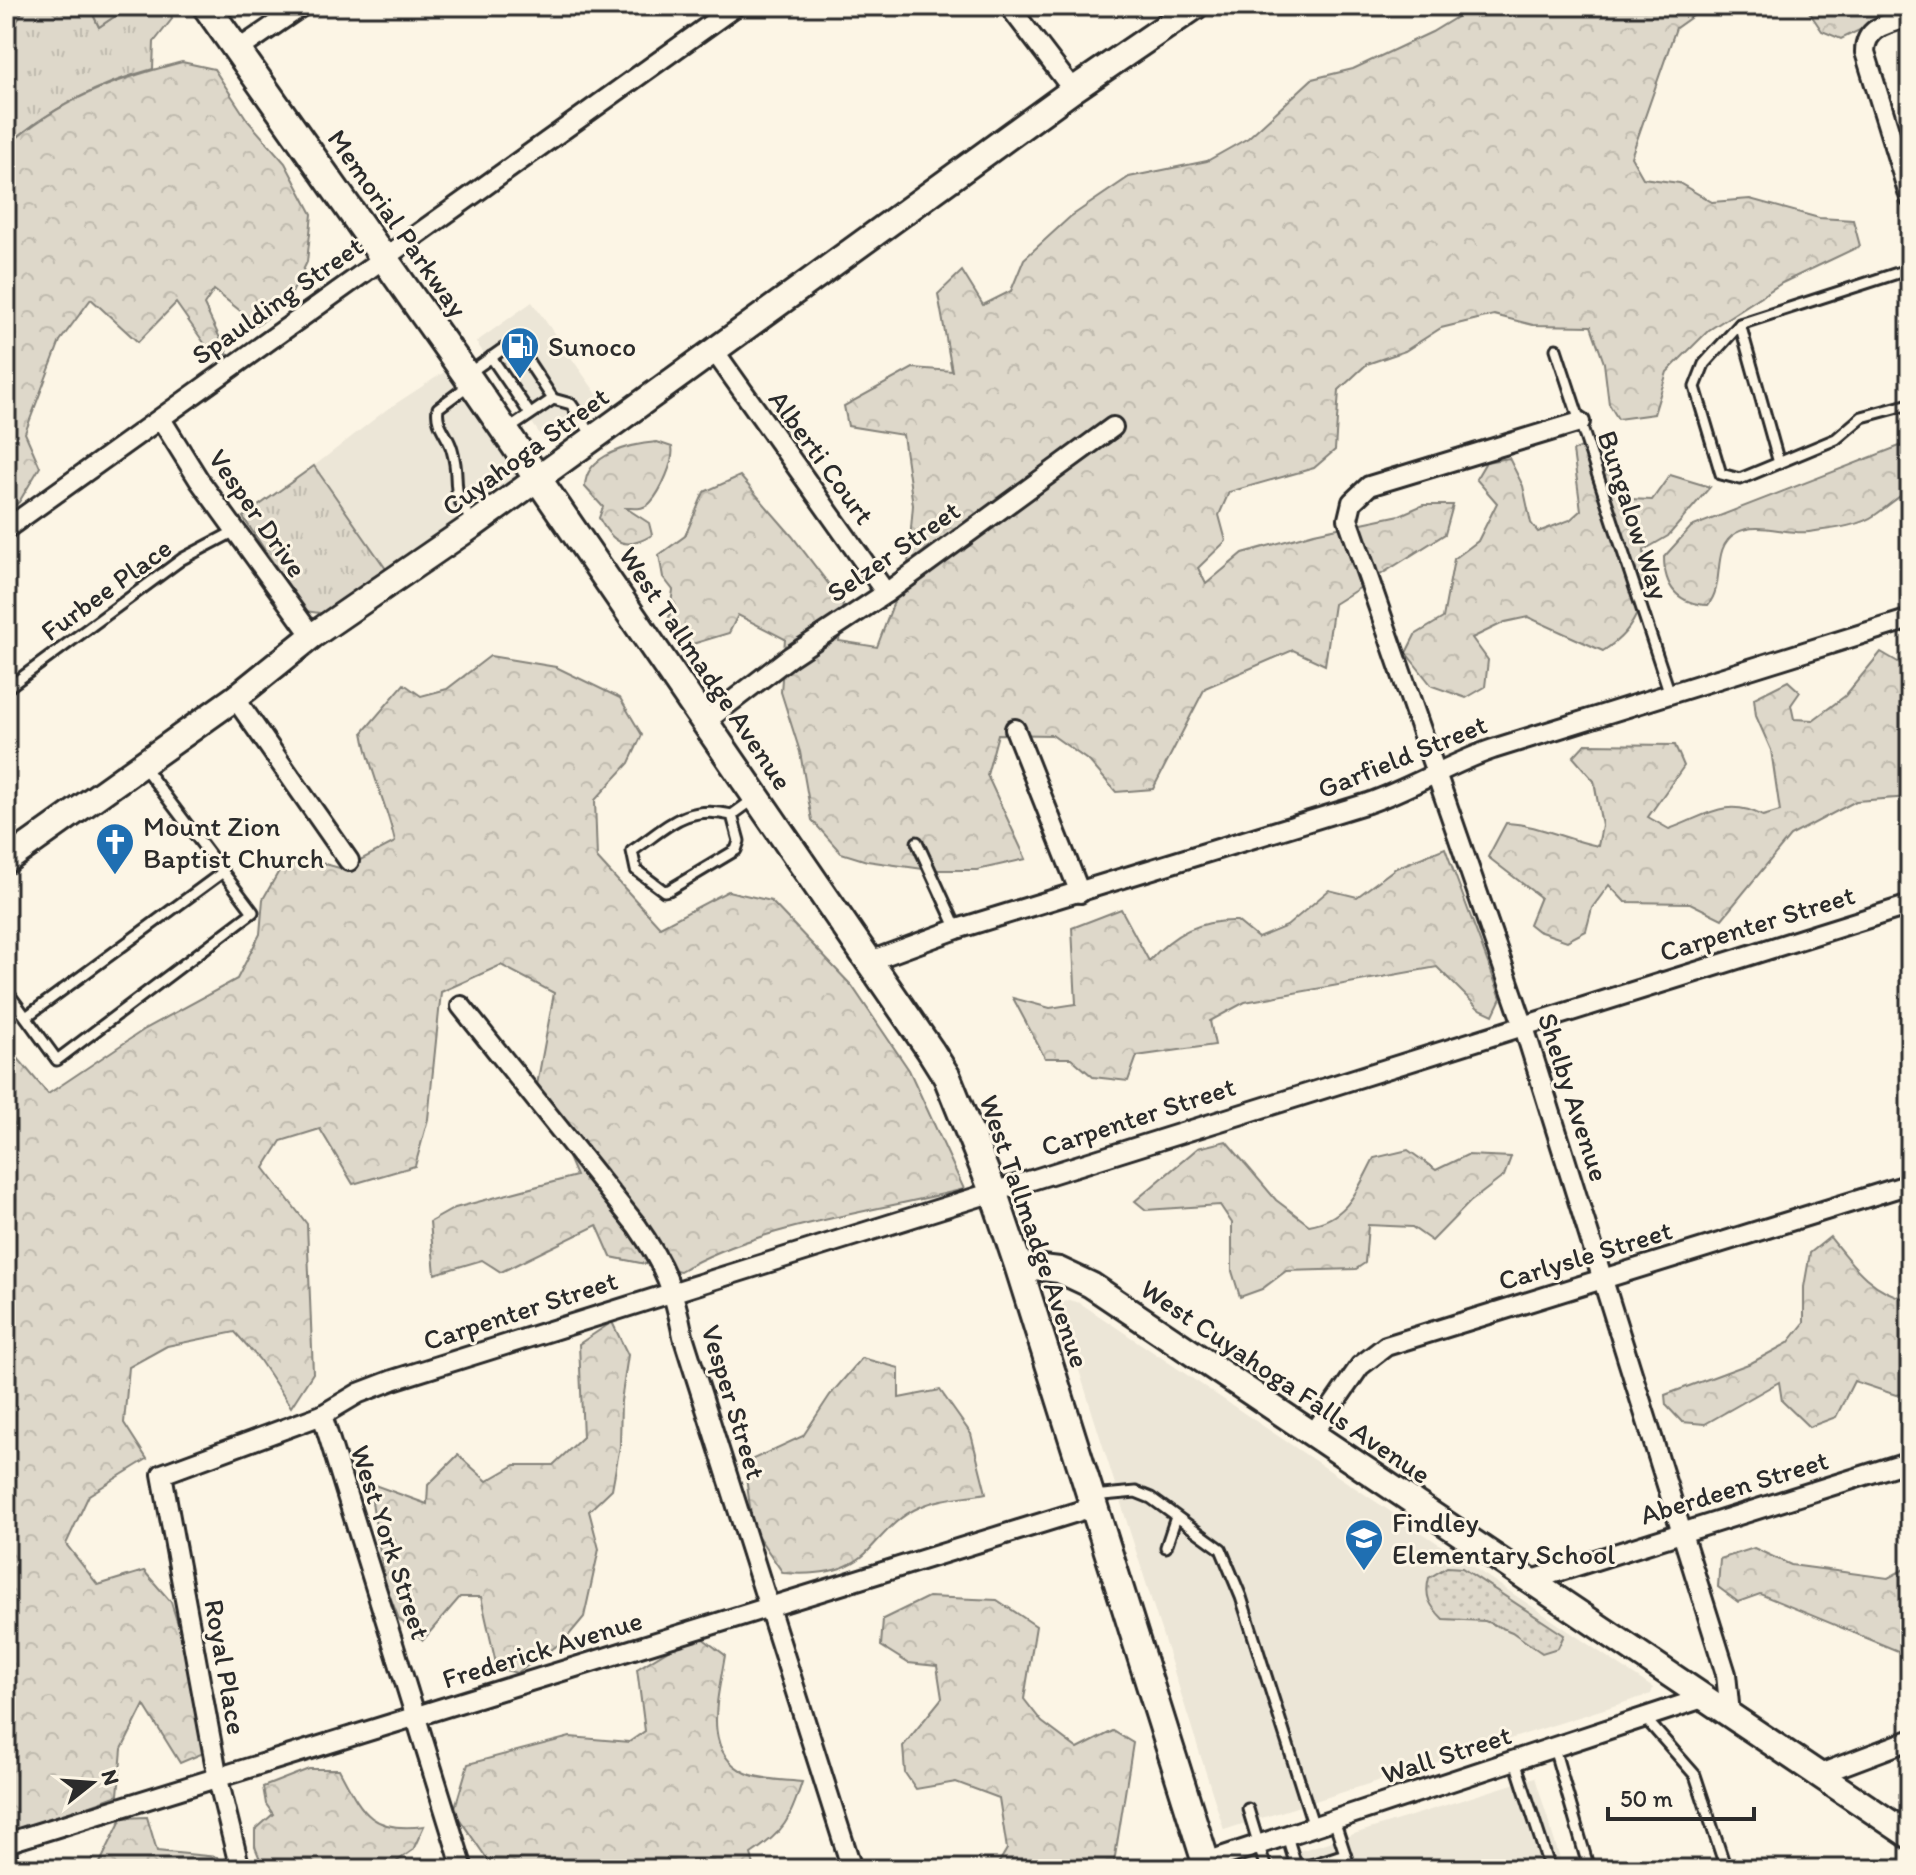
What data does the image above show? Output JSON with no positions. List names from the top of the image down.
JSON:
{
  "streets": {
    "main road": ["Memorial Parkway", "West Tallmadge Avenue"],
    "street": [
      "Spaulding Street",
      "Cuyahoga Street",
      "Alberti Court",
      "Vesper Drive",
      "Selzer Street",
      "Garfield Street",
      "Carpenter Street",
      "Shelby Avenue",
      "Carlysle Street",
      "West Cuyahoga Falls Avenue",
      "Vesper Street",
      "Aberdeen Street",
      "West York Street",
      "Frederick Avenue",
      "Royal Place",
      "Wall Street"
    ],
    "lane": ["Bungalow Way", "Furbee Place"]
  },
  "crossings": [
    ["Memorial Parkway", "Spaulding Street"],
    ["Memorial Parkway", "Cuyahoga Street"],
    ["Memorial Parkway", "West Tallmadge Avenue"],
    ["Spaulding Street", "Vesper Drive"],
    ["Cuyahoga Street", "Alberti Court"],
    ["Cuyahoga Street", "Vesper Drive"],
    ["Cuyahoga Street", "West Tallmadge Avenue"],
    ["Alberti Court", "Selzer Street"],
    ["Vesper Drive", "Furbee Place"],
    ["Bungalow Way", "Garfield Street"],
    ["Bungalow Way", "Shelby Avenue"],
    ["Selzer Street", "West Tallmadge Avenue"],
    ["West Tallmadge Avenue", "Garfield Street"],
    ["West Tallmadge Avenue", "Carpenter Street"],
    ["West Tallmadge Avenue", "West Cuyahoga Falls Avenue"],
    ["West Tallmadge Avenue", "Frederick Avenue"],
    ["West Tallmadge Avenue", "Wall Street"],
    ["Garfield Street", "Shelby Avenue"],
    ["Carpenter Street", "Shelby Avenue"],
    ["Carpenter Street", "Vesper Street"],
    ["Carpenter Street", "West York Street"],
    ["Carpenter Street", "Royal Place"],
    ["Shelby Avenue", "Carlysle Street"],
    ["Shelby Avenue", "West Cuyahoga Falls Avenue"],
    ["Shelby Avenue", "Aberdeen Street"],
    ["Carlysle Street", "West Cuyahoga Falls Avenue"],
    ["West Cuyahoga Falls Avenue", "Aberdeen Street"],
    ["West Cuyahoga Falls Avenue", "Wall Street"],
    ["Vesper Street", "Frederick Avenue"],
    ["West York Street", "Frederick Avenue"],
    ["Frederick Avenue", "Royal Place"]
  ],
  "places": {
    "fuel station": ["Sunoco"],
    "church": ["Mount Zion Baptist Church"],
    "school or university": ["Findley Elementary School"]
  },
  "scale_bar": "50 m",
  "north": "right"
}
